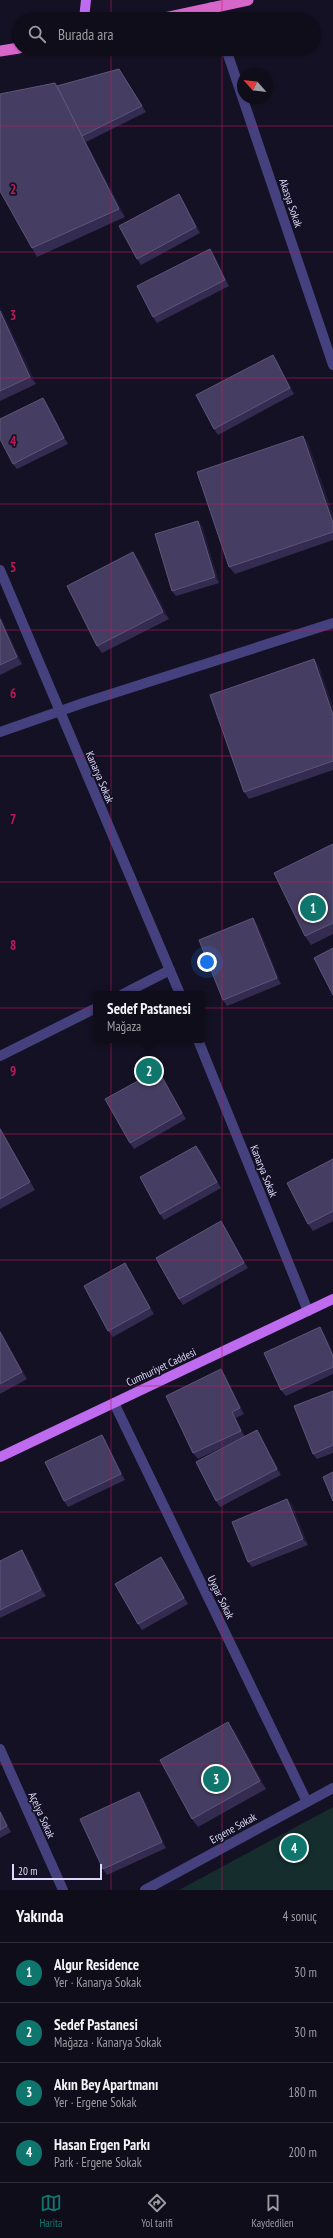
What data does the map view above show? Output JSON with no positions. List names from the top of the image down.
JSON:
{
  "streets": {
    "main road": ["Cumhuriyet Caddesi"],
    "street": [
      "Akasya Sokak",
      "Kanarya Sokak",
      "Uygar Sokak",
      "Açelya Sokak",
      "Ergene Sokak"
    ]
  },
  "crossings": [
    ["Kanarya Sokak", "Cumhuriyet Caddesi"],
    ["Cumhuriyet Caddesi", "Uygar Sokak"],
    ["Uygar Sokak", "Ergene Sokak"]
  ],
  "scale_bar": "20 m",
  "north": "top left",
  "page": {
    "search": "Burada ara",
    "pins": [
      "1",
      "2",
      "3",
      "4"
    ],
    "popup": ["Sedef Pastanesi", "Mağaza"],
    "scale": "20 m",
    "heading": ["Yakında", "4 sonuç"],
    "list": [
      {
        "mark": "1",
        "name": "Algur Residence",
        "note": "Yer · Kanarya Sokak",
        "value": "30 m"
      },
      {
        "mark": "2",
        "name": "Sedef Pastanesi",
        "note": "Mağaza · Kanarya Sokak",
        "value": "30 m"
      },
      {
        "mark": "3",
        "name": "Akın Bey Apartmanı",
        "note": "Yer · Ergene Sokak",
        "value": "180 m"
      },
      {
        "mark": "4",
        "name": "Hasan Ergen Parkı",
        "note": "Park · Ergene Sokak",
        "value": "200 m"
      }
    ],
    "nav": ["Harita", "Yol tarifi", "Kaydedilen"]
  },
  "grid": {
    "rows": [
      "2",
      "3",
      "4",
      "5",
      "6",
      "7",
      "8",
      "9"
    ]
  }
}
